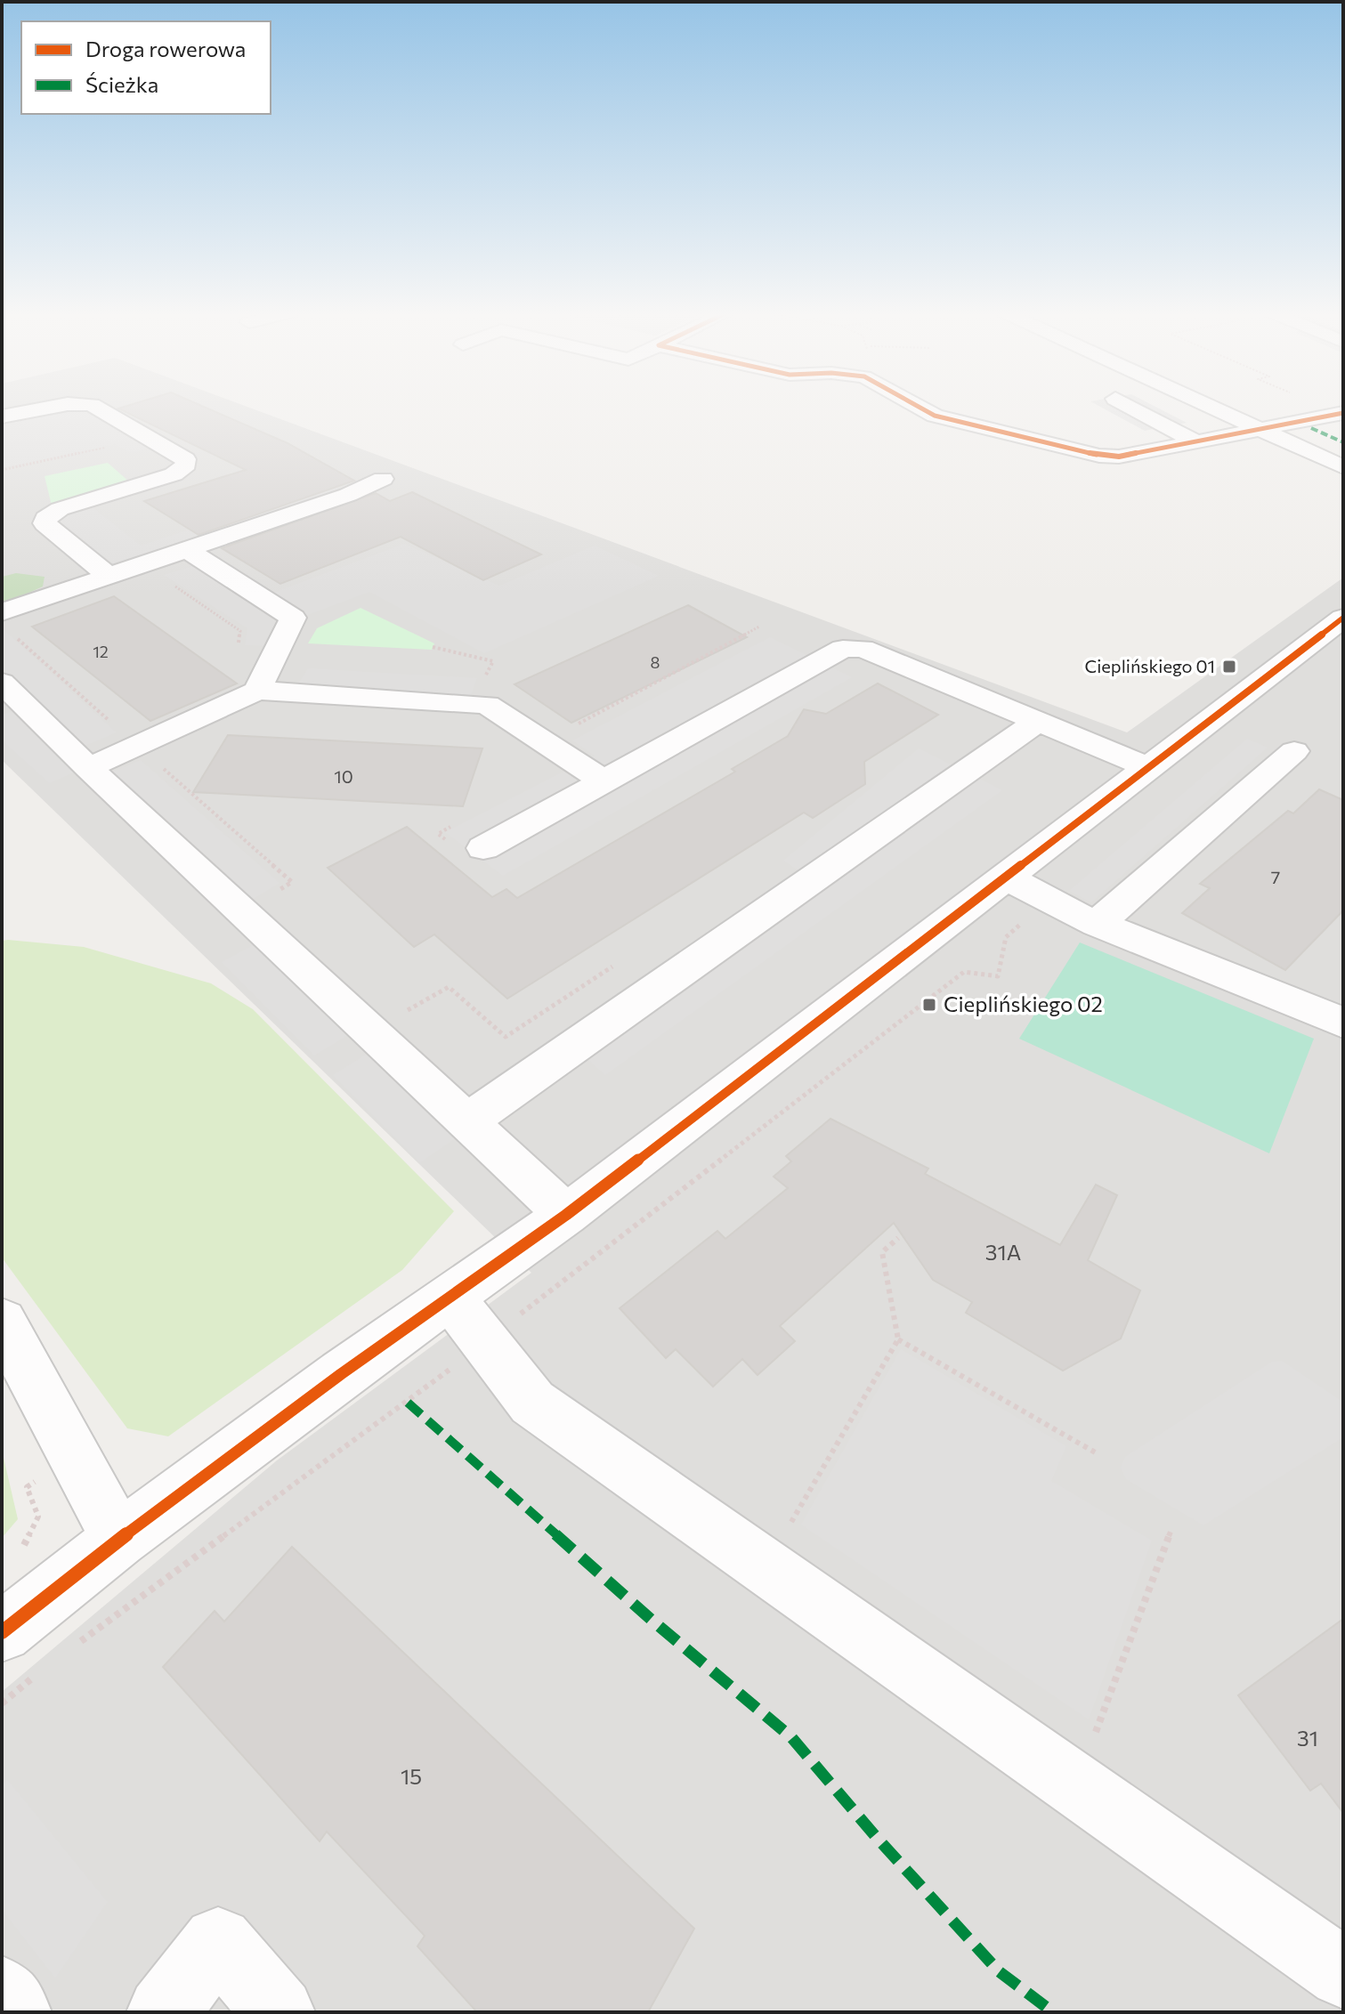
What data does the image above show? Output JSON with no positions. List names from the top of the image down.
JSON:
{
  "places": {
    "transit": ["Cieplińskiego 01", "Cieplińskiego 02"]
  },
  "house_numbers": [
    "12",
    "8",
    "10",
    "7",
    "31A",
    "31",
    "15"
  ],
  "legend": ["Droga rowerowa", "Ścieżka"]
}
